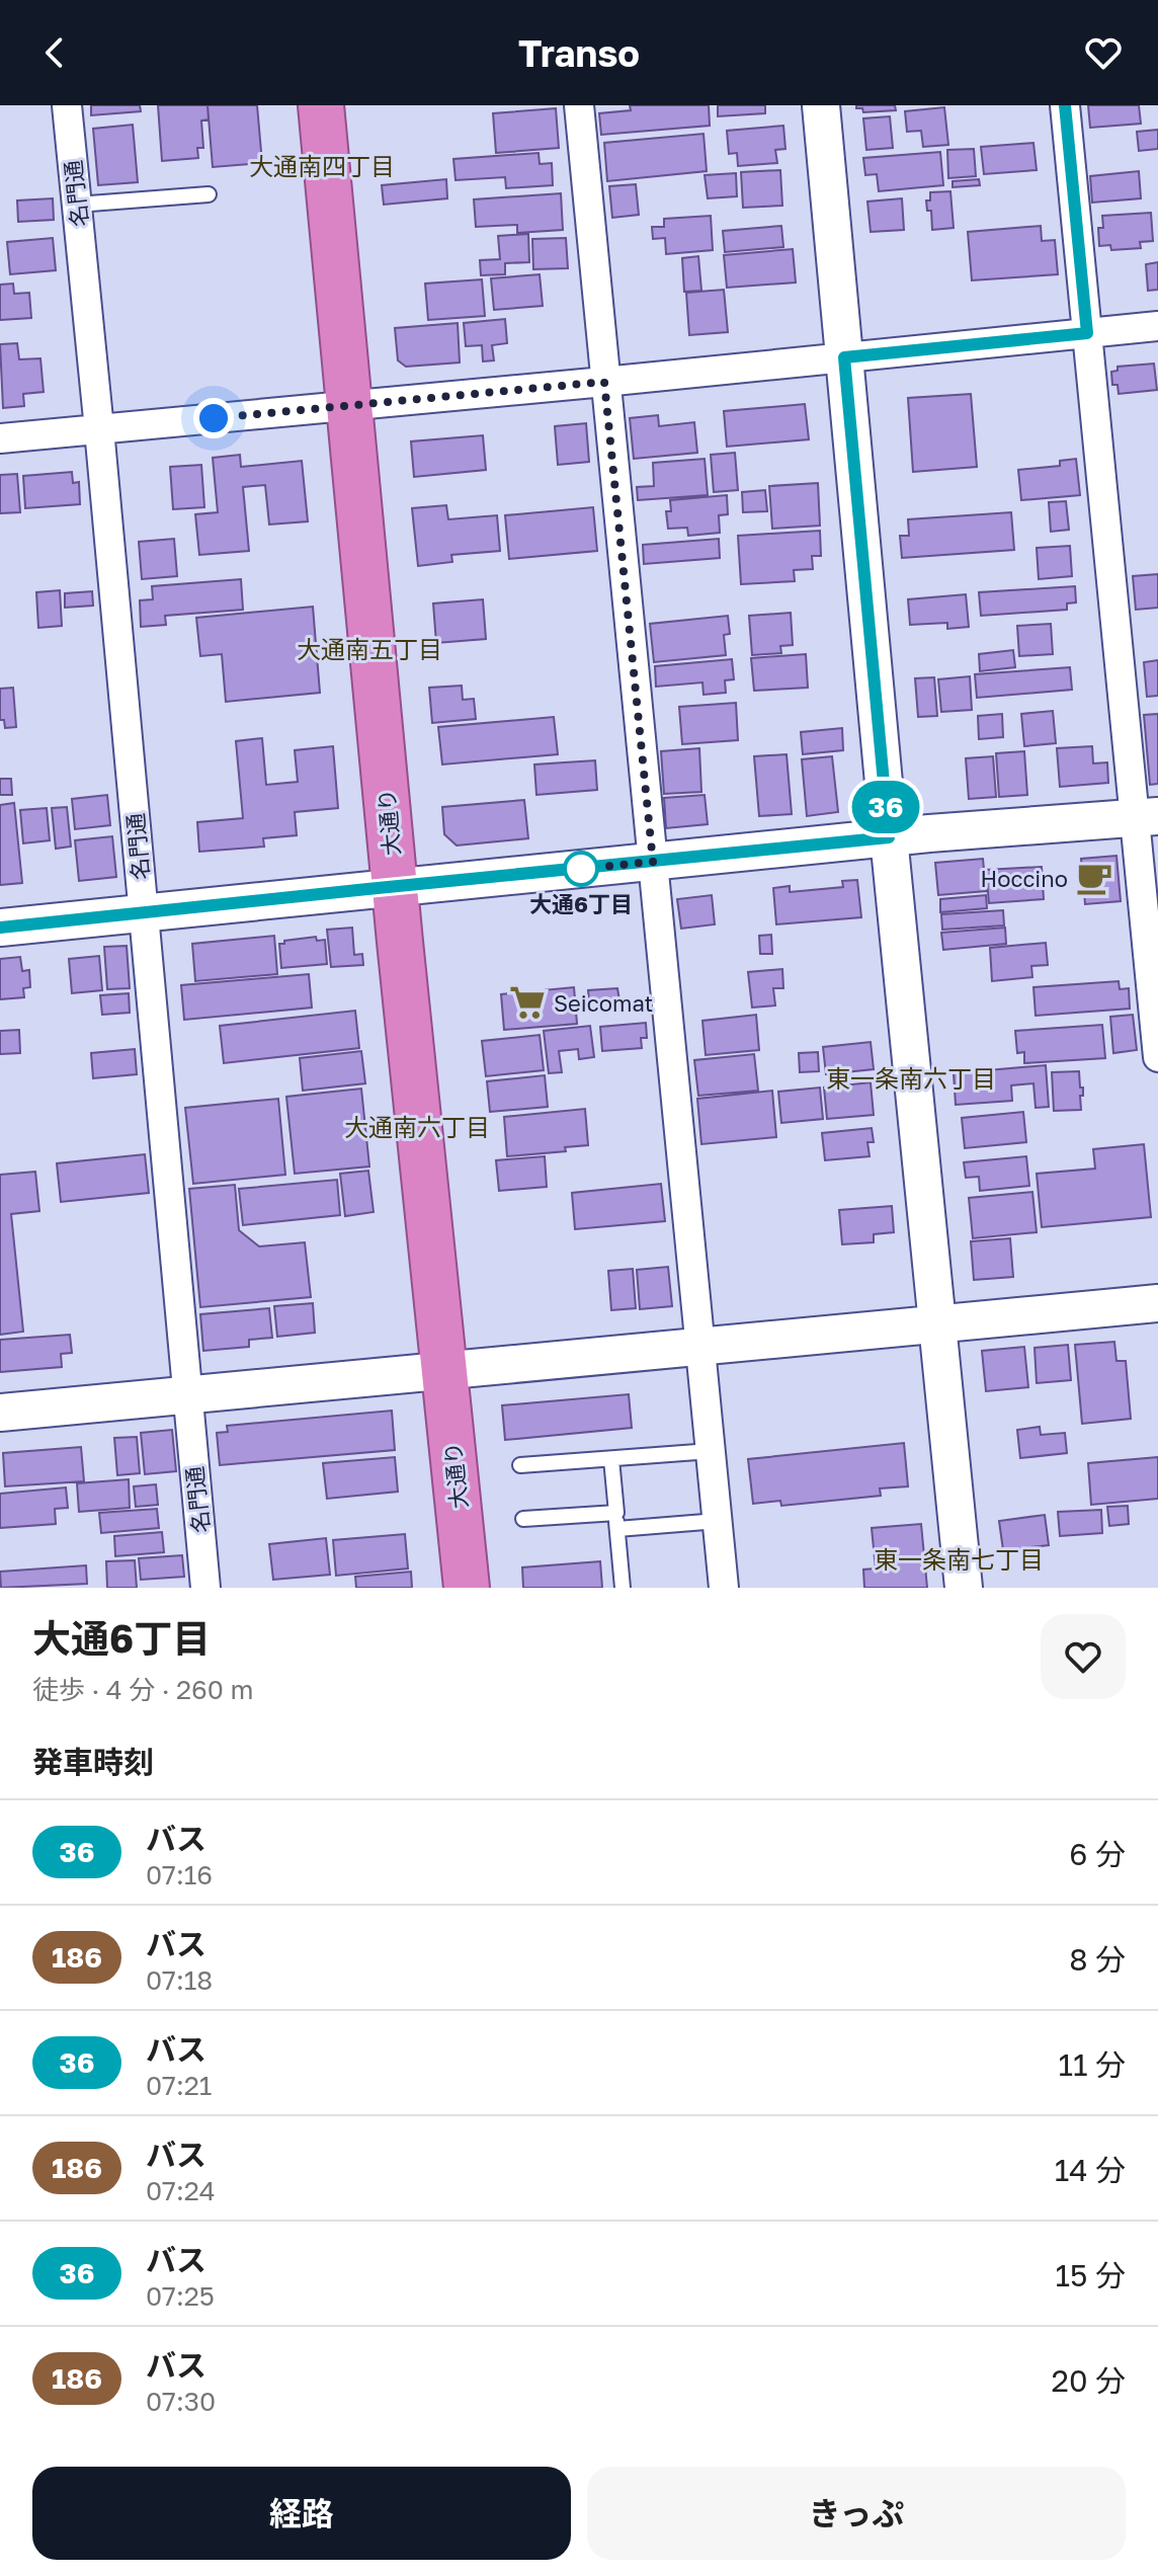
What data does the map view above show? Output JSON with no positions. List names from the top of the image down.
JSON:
{
  "streets": {
    "highway": ["大通り"],
    "street": ["名門通"]
  },
  "districts": [
    "大通南四丁目",
    "大通南五丁目",
    "東一条南六丁目",
    "大通南六丁目",
    "東一条南七丁目"
  ],
  "places": {
    "other": ["大通6丁目"],
    "cafe": ["Hoccino"],
    "supermarket": ["Seicomat"]
  },
  "lines": ["bus line 36"],
  "page": {
    "header": "Transo",
    "on_map": "36",
    "heading": [
      ["大通6丁目", "徒歩 · 4 分 · 260 m"],
      "発車時刻"
    ],
    "list": [
      {
        "mark": "36",
        "name": "バス",
        "note": "07:16",
        "value": "6 分"
      },
      {
        "mark": "186",
        "name": "バス",
        "note": "07:18",
        "value": "8 分"
      },
      {
        "mark": "36",
        "name": "バス",
        "note": "07:21",
        "value": "11 分"
      },
      {
        "mark": "186",
        "name": "バス",
        "note": "07:24",
        "value": "14 分"
      },
      {
        "mark": "36",
        "name": "バス",
        "note": "07:25",
        "value": "15 分"
      },
      {
        "mark": "186",
        "name": "バス",
        "note": "07:30",
        "value": "20 分"
      }
    ],
    "buttons": ["経路", "きっぷ"]
  }
}
